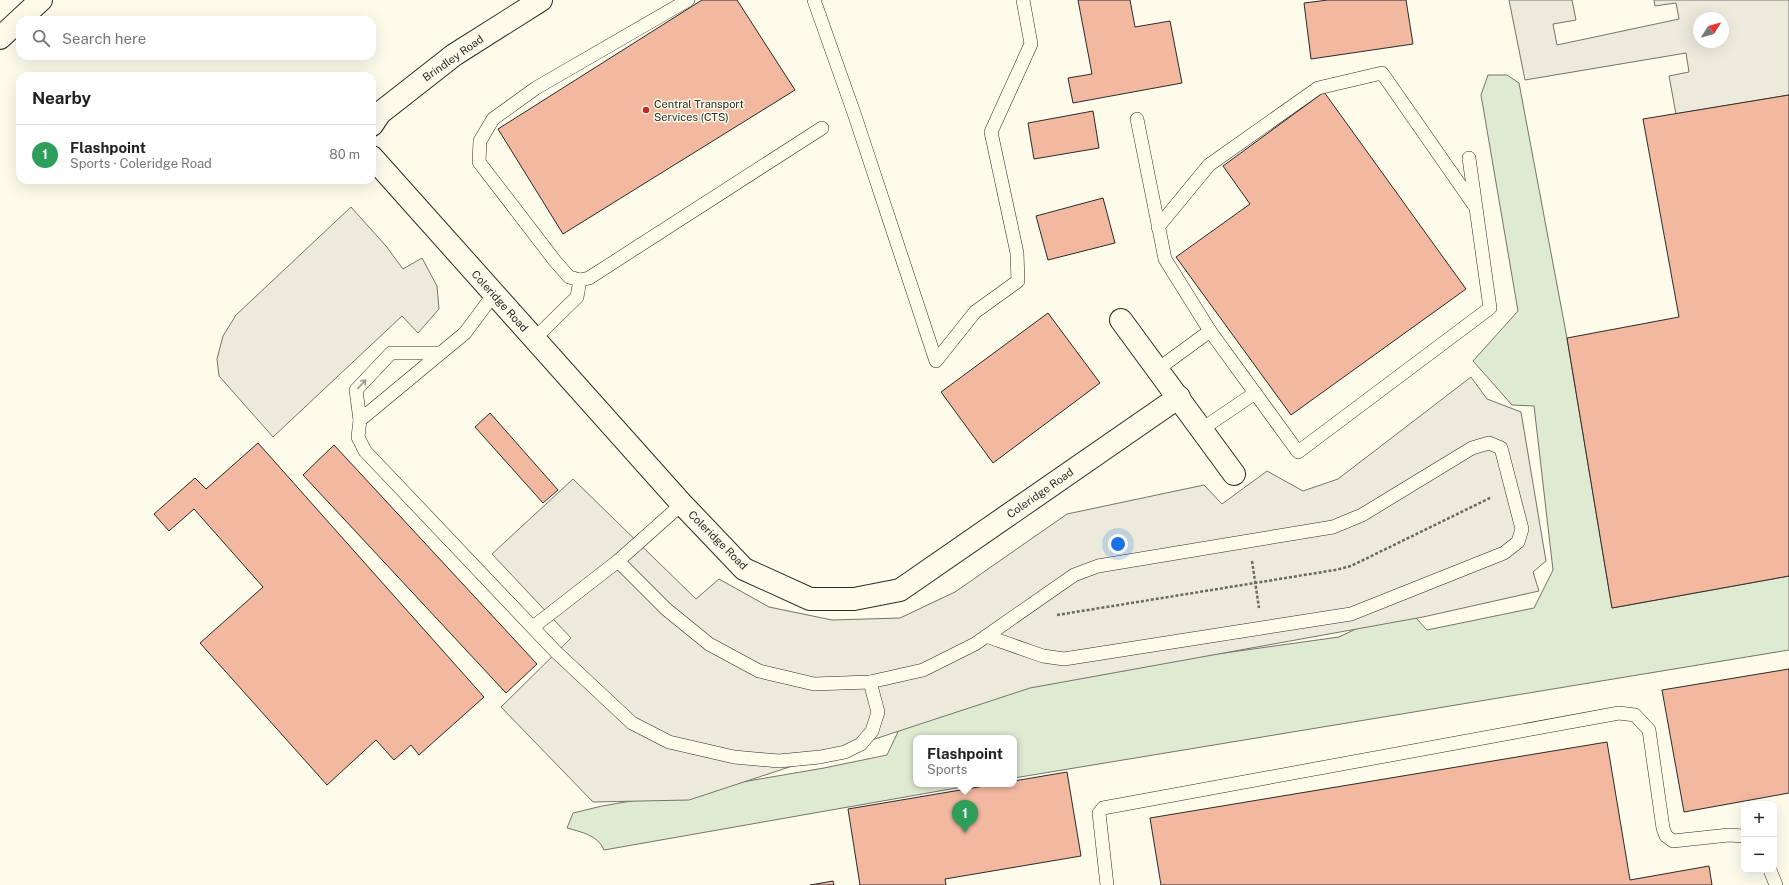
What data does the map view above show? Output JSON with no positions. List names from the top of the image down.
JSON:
{
  "streets": {
    "street": ["Brindley Road", "Coleridge Road"]
  },
  "places": ["Central Transport Services (CTS)"],
  "north": "top right",
  "page": {
    "search": "Search here",
    "heading": "Nearby",
    "list": [
      {
        "mark": "1",
        "name": "Flashpoint",
        "note": "Sports · Coleridge Road",
        "value": "80 m"
      }
    ],
    "popup": ["Flashpoint", "Sports"],
    "pins": "1",
    "map_buttons": ["+", "−"]
  }
}
